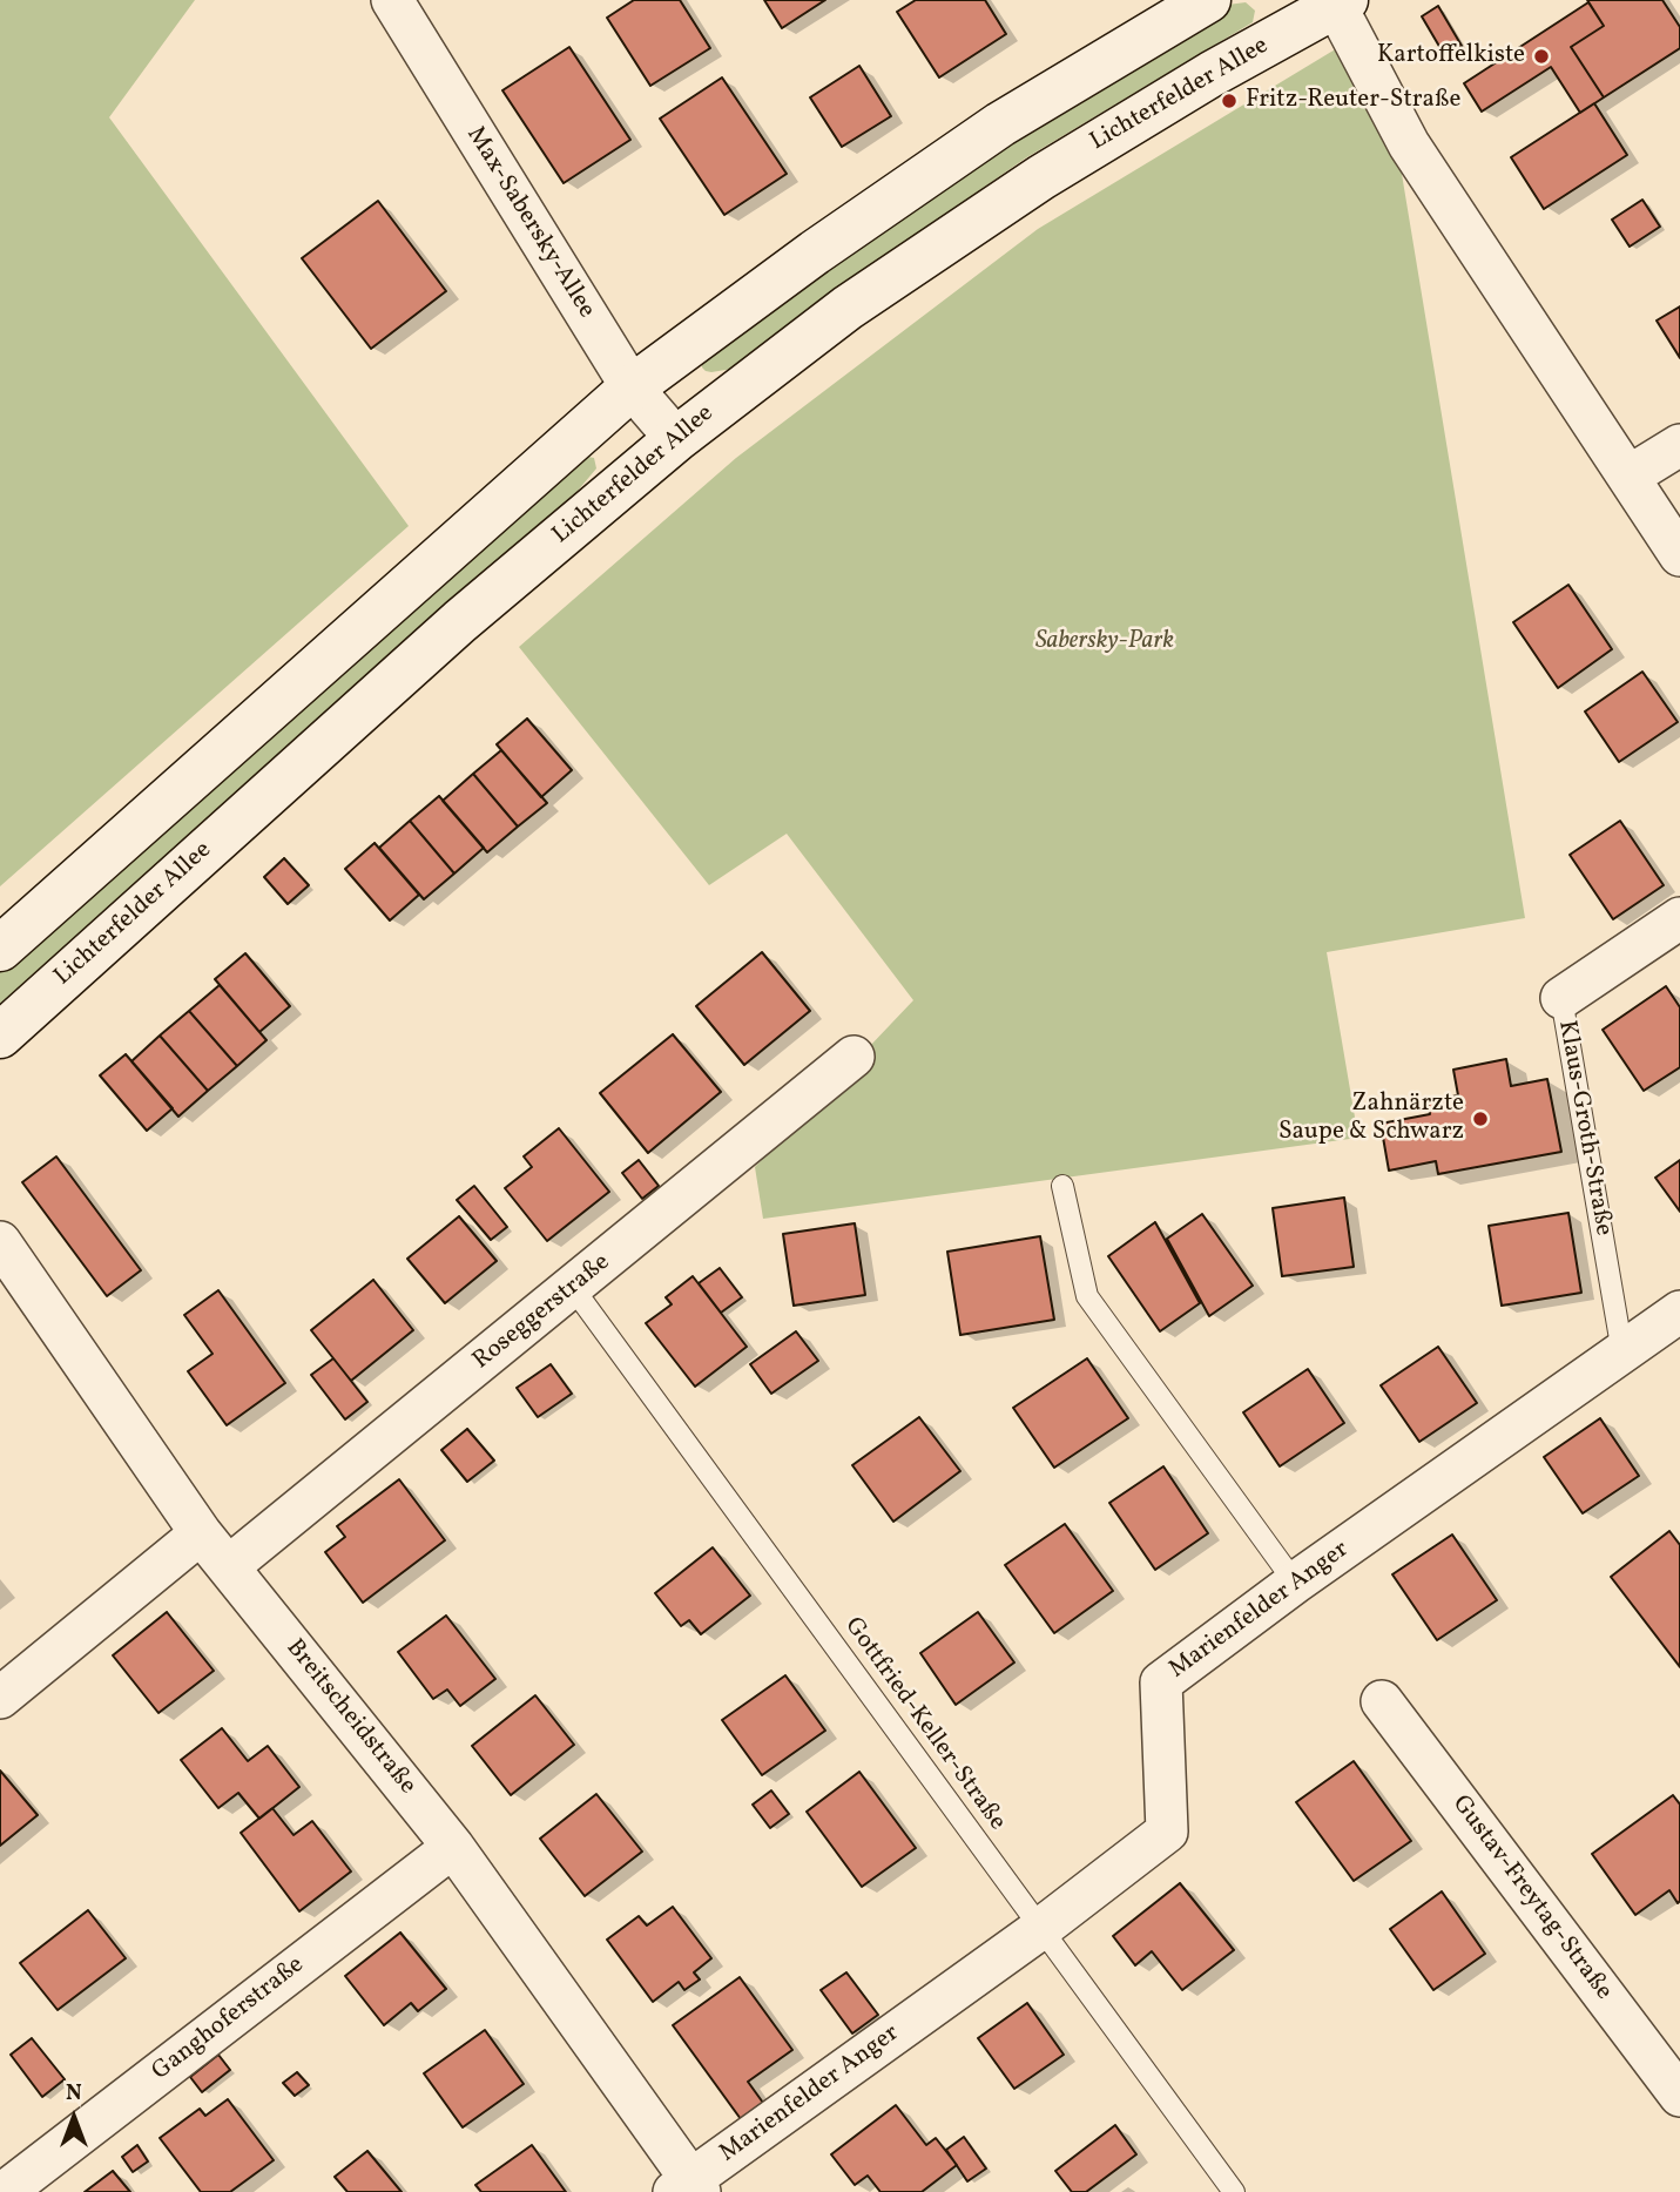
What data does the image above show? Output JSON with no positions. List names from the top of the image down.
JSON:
{
  "streets": {
    "main road": ["Lichterfelder Allee"],
    "street": [
      "Max-Sabersky-Allee",
      "Klaus-Groth-Straße",
      "Roseggerstraße",
      "Marienfelder Anger",
      "Breitscheidstraße",
      "Gustav-Freytag-Straße",
      "Ganghoferstraße"
    ],
    "lane": ["Gottfried-Keller-Straße"]
  },
  "crossings": [
    ["Lichterfelder Allee", "Max-Sabersky-Allee"],
    ["Klaus-Groth-Straße", "Marienfelder Anger"],
    ["Roseggerstraße", "Breitscheidstraße"],
    ["Roseggerstraße", "Gottfried-Keller-Straße"],
    ["Marienfelder Anger", "Breitscheidstraße"],
    ["Marienfelder Anger", "Gottfried-Keller-Straße"],
    ["Breitscheidstraße", "Ganghoferstraße"]
  ],
  "parks": ["Sabersky-Park"],
  "places": ["Kartoffelkiste", "Fritz-Reuter-Straße", "Zahnärzte Saupe & Schwarz"],
  "north": "top"
}
